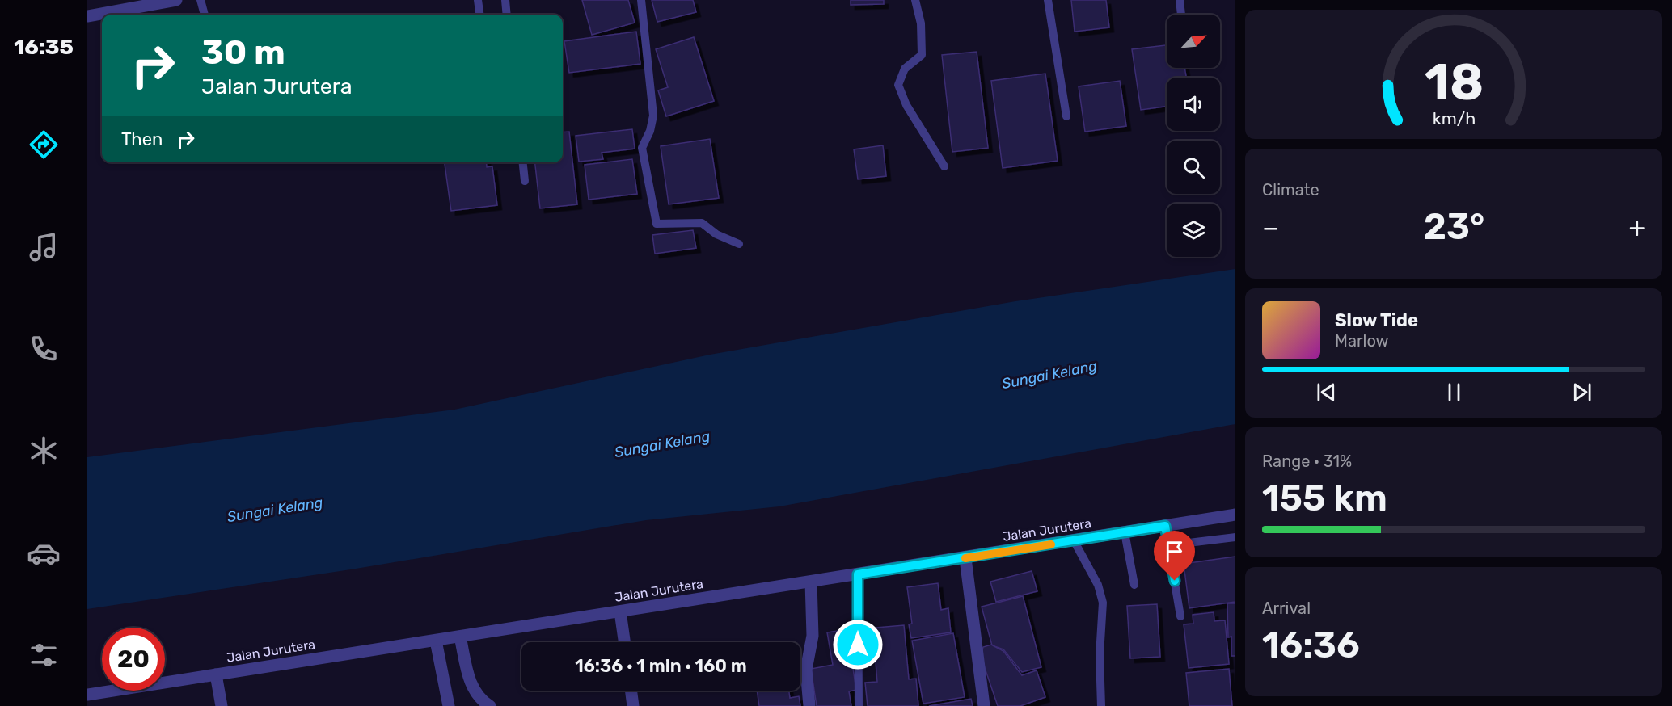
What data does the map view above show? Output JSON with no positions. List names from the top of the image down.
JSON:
{
  "streets": {
    "street": ["Jalan Jurutera"]
  },
  "water": ["Sungai Kelang"],
  "north": "top right",
  "page": {
    "tabs": "16:35",
    "turn": ["30 m", "Jalan Jurutera"],
    "then": "Then",
    "tile": [
      "Climate",
      ["Range · 31%", "155 km"],
      ["Arrival", "16:36"]
    ],
    "heat": ["−", "23°", "+"],
    "song": ["Slow Tide", "Marlow"],
    "limit": "20",
    "trip": "16:36 · 1 min · 160 m",
    "gauge": ["18", "km/h"]
  }
}
